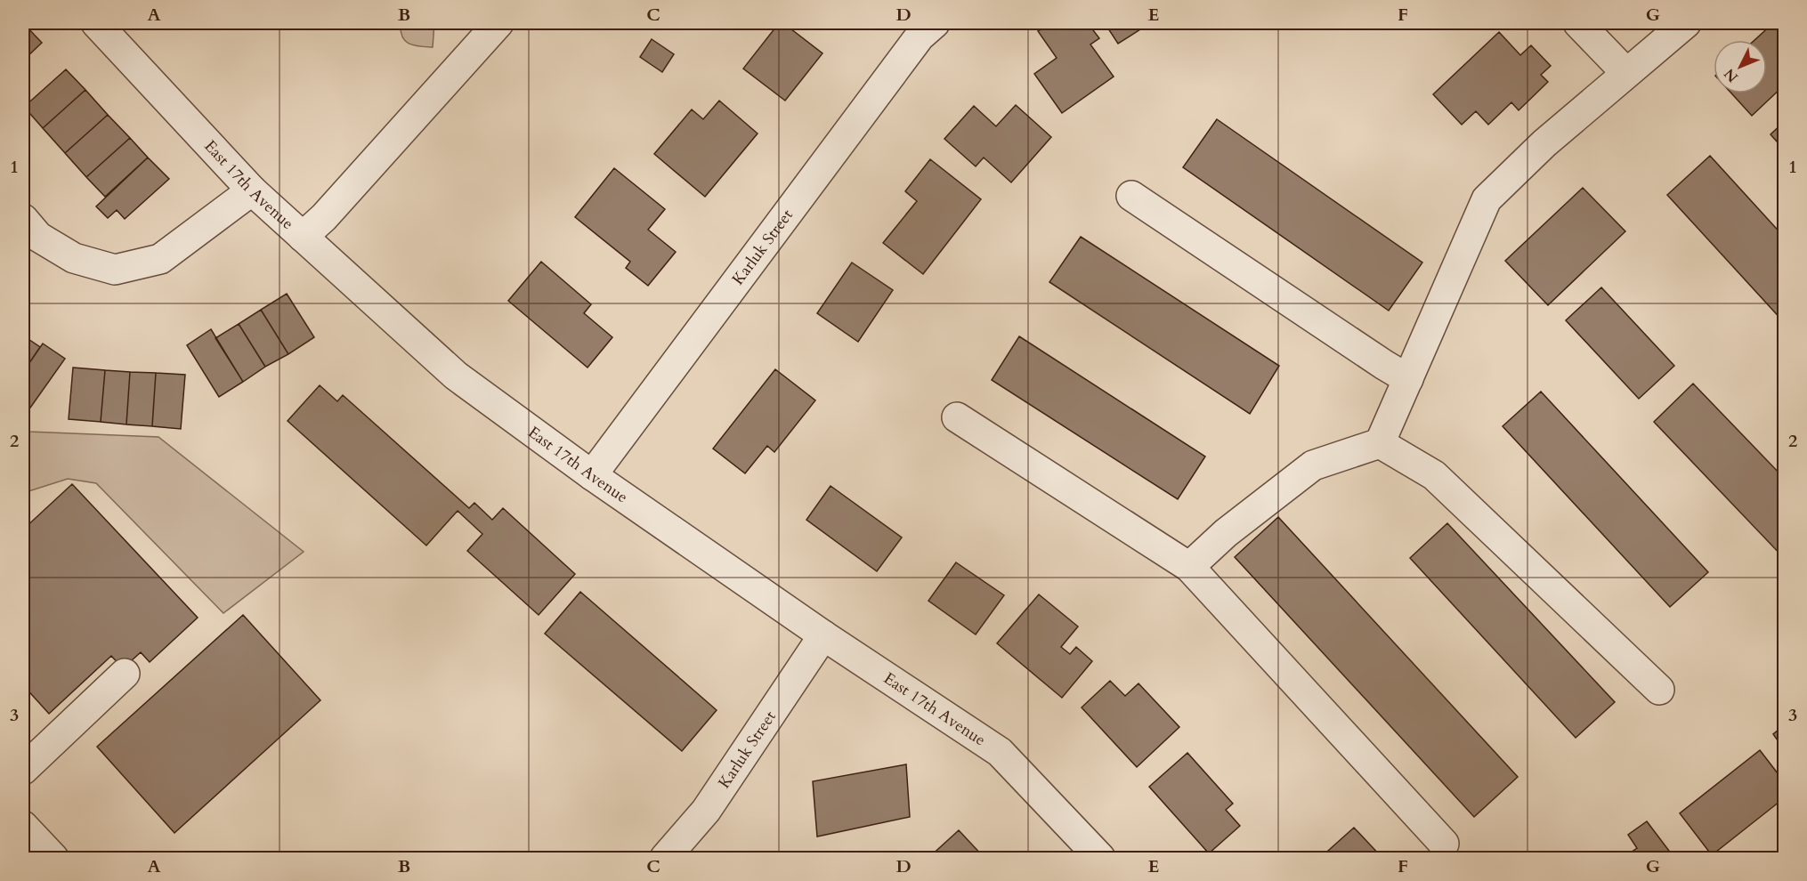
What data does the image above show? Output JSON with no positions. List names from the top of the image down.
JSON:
{
  "streets": {
    "street": ["East 17th Avenue", "Karluk Street"]
  },
  "crossings": [
    ["East 17th Avenue", "Karluk Street"]
  ],
  "north": "bottom left",
  "grid": {
    "columns": [
      "A",
      "B",
      "C",
      "D",
      "E",
      "F",
      "G"
    ],
    "rows": ["1", "2", "3"]
  }
}
